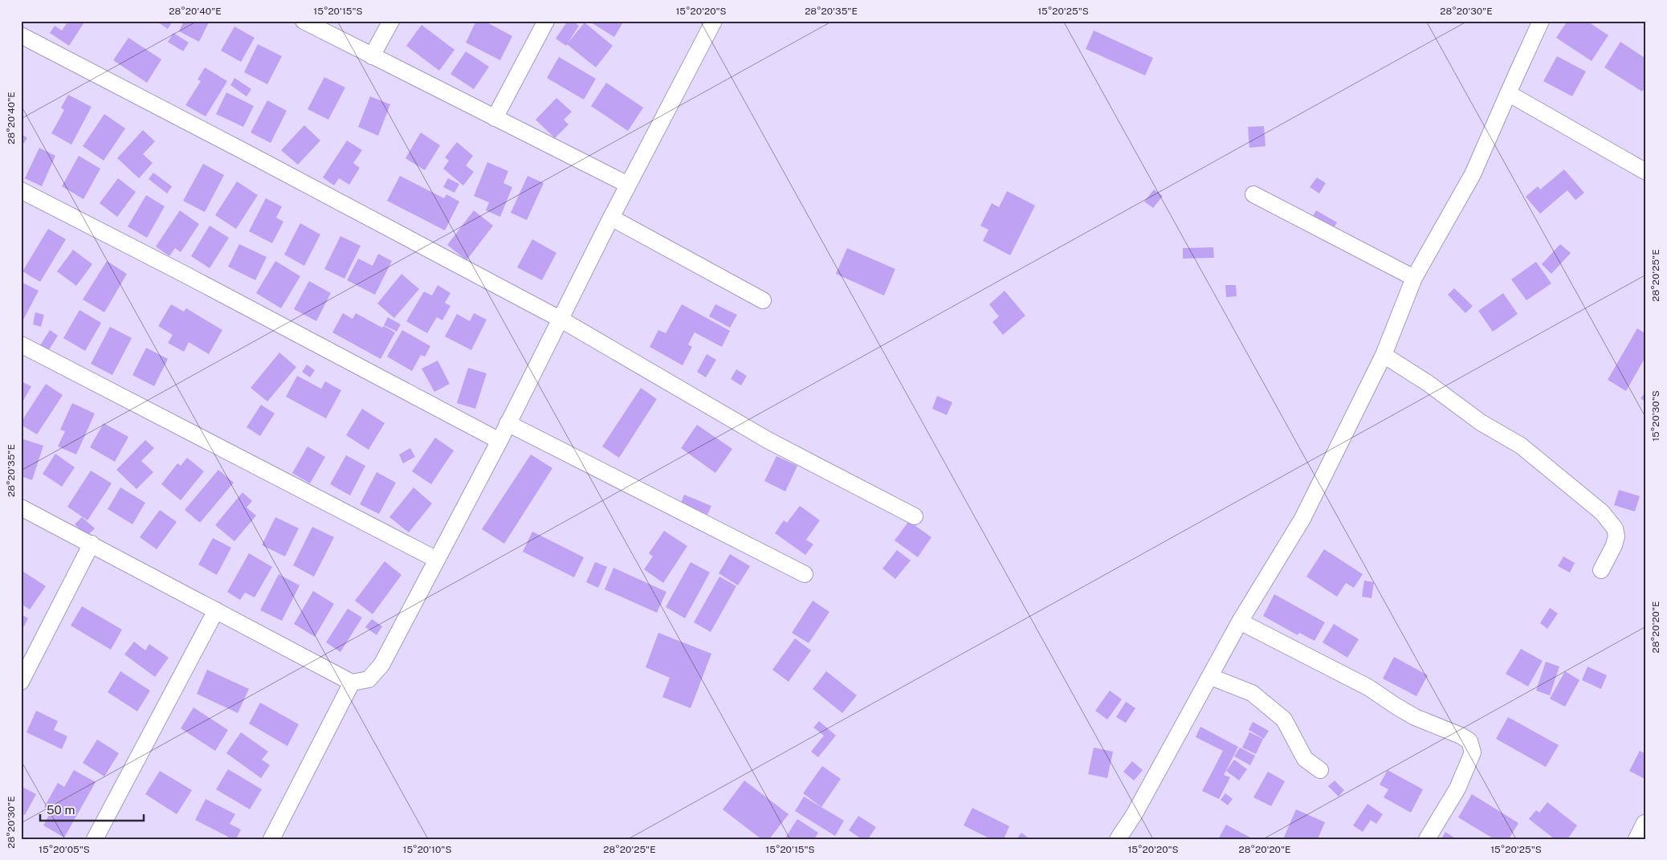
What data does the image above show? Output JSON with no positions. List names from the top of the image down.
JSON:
{
  "scale_bar": "50 m",
  "coordinates": [
    "28°20'40\"E",
    "15°20'15\"S",
    "15°20'20\"S",
    "28°20'35\"E",
    "15°20'25\"S",
    "28°20'30\"E",
    "28°20'25\"E",
    "15°20'30\"S",
    "28°20'20\"E",
    "15°20'05\"S",
    "15°20'10\"S"
  ]
}
